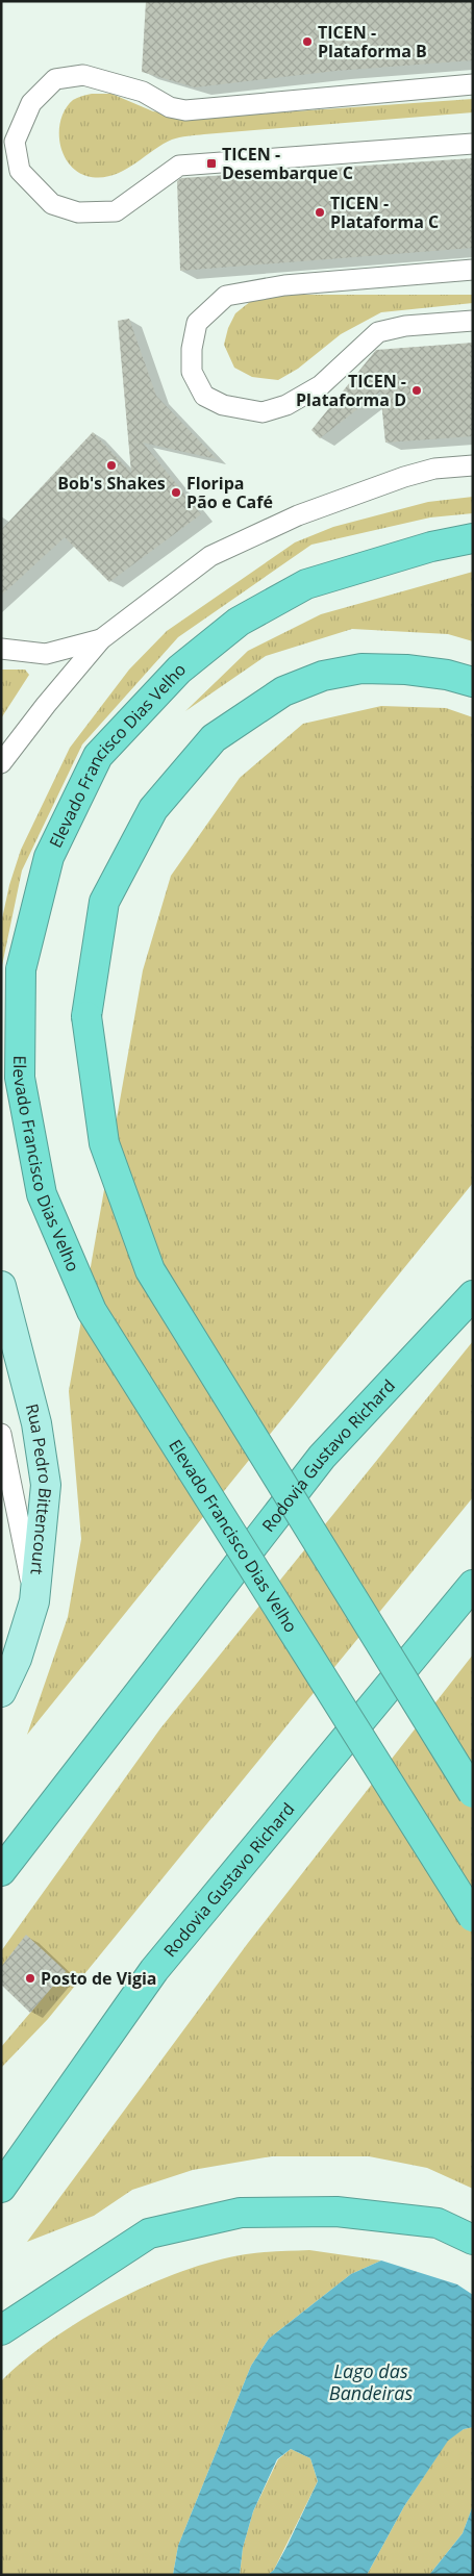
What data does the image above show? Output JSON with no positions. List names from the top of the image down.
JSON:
{
  "streets": {
    "highway": ["Elevado Francisco Dias Velho", "Rodovia Gustavo Richard"],
    "main road": ["Rua Pedro Bittencourt"]
  },
  "water": ["Lago das Bandeiras"],
  "places": {
    "other": [
      "TICEN - Plataforma B",
      "TICEN - Plataforma C",
      "TICEN - Plataforma D",
      "Bob's Shakes",
      "Floripa Pão e Café",
      "Posto de Vigia"
    ],
    "transit": ["TICEN - Desembarque C"]
  }
}
